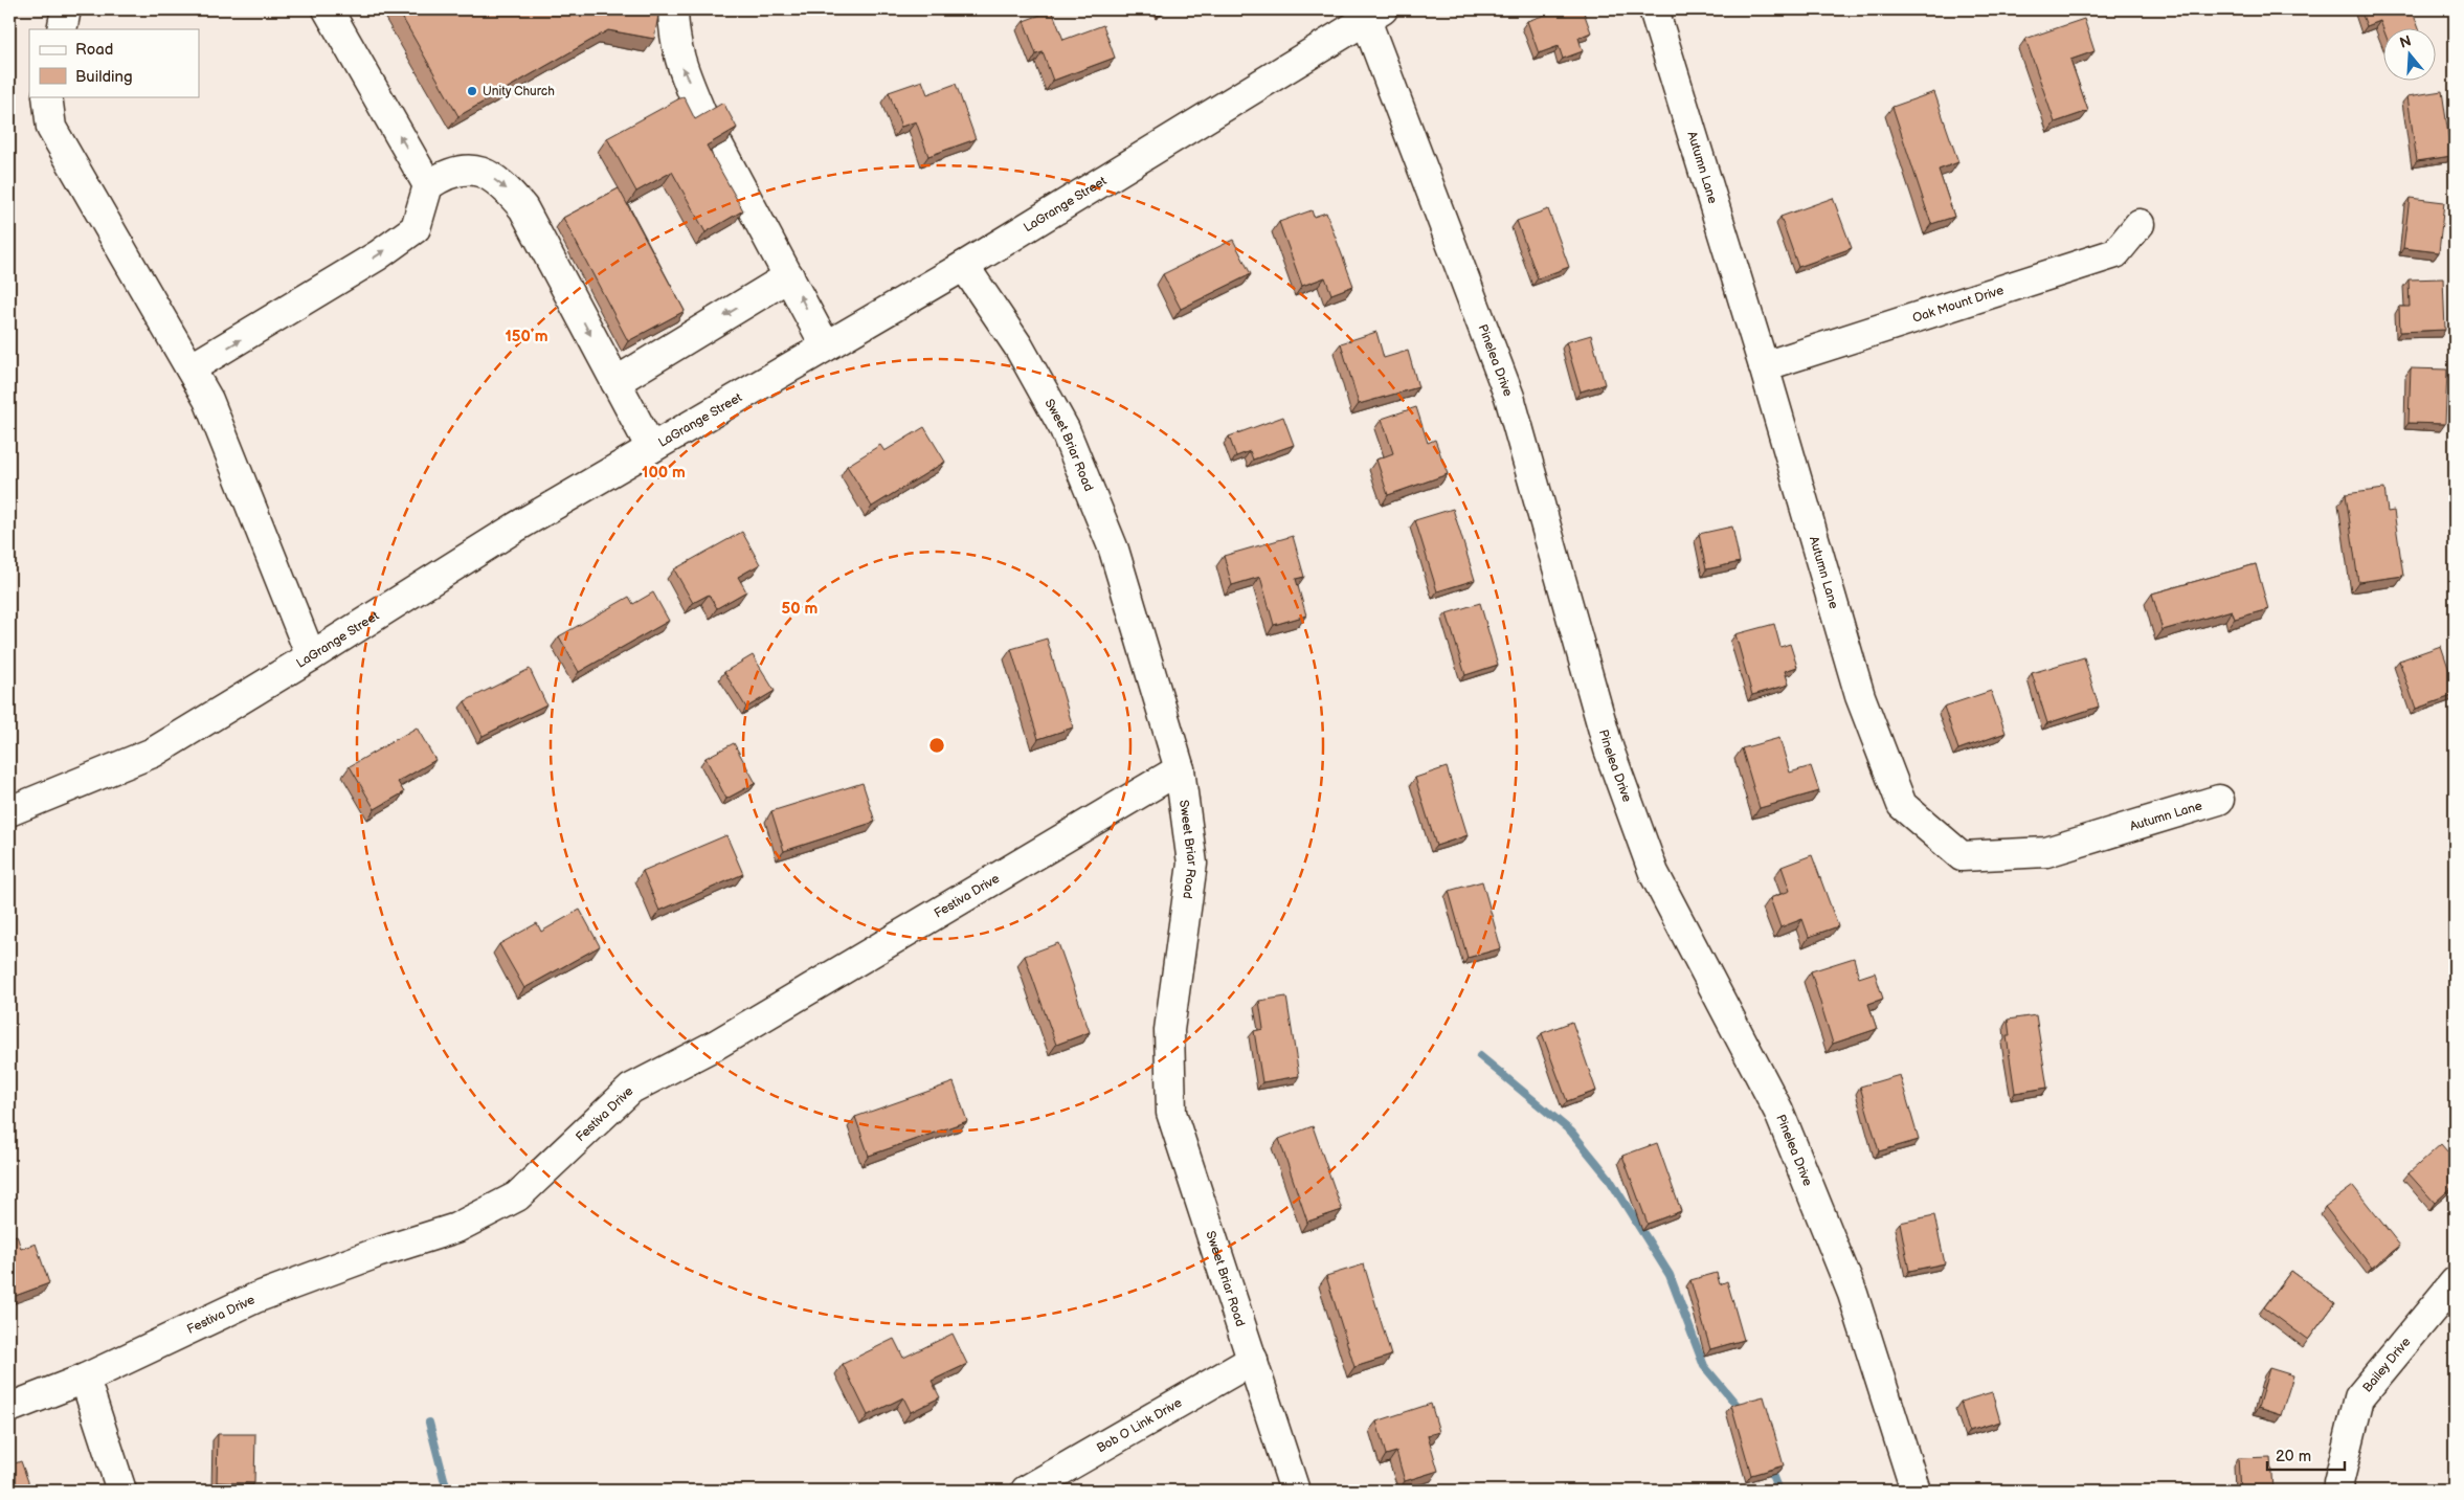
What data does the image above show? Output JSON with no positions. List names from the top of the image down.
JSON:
{
  "streets": {
    "street": [
      "Autumn Lane",
      "LaGrange Street",
      "Oak Mount Drive",
      "Pinelea Drive",
      "Sweet Briar Road",
      "Festiva Drive",
      "Bailey Drive",
      "Bob O Link Drive"
    ]
  },
  "crossings": [
    ["Autumn Lane", "Oak Mount Drive"],
    ["LaGrange Street", "Pinelea Drive"],
    ["LaGrange Street", "Sweet Briar Road"],
    ["Sweet Briar Road", "Festiva Drive"],
    ["Sweet Briar Road", "Bob O Link Drive"]
  ],
  "places": ["Unity Church"],
  "legend": ["Road", "Building"],
  "scale_bar": "20 m",
  "north": "top",
  "rings": ["150 m", "100 m", "50 m"]
}
